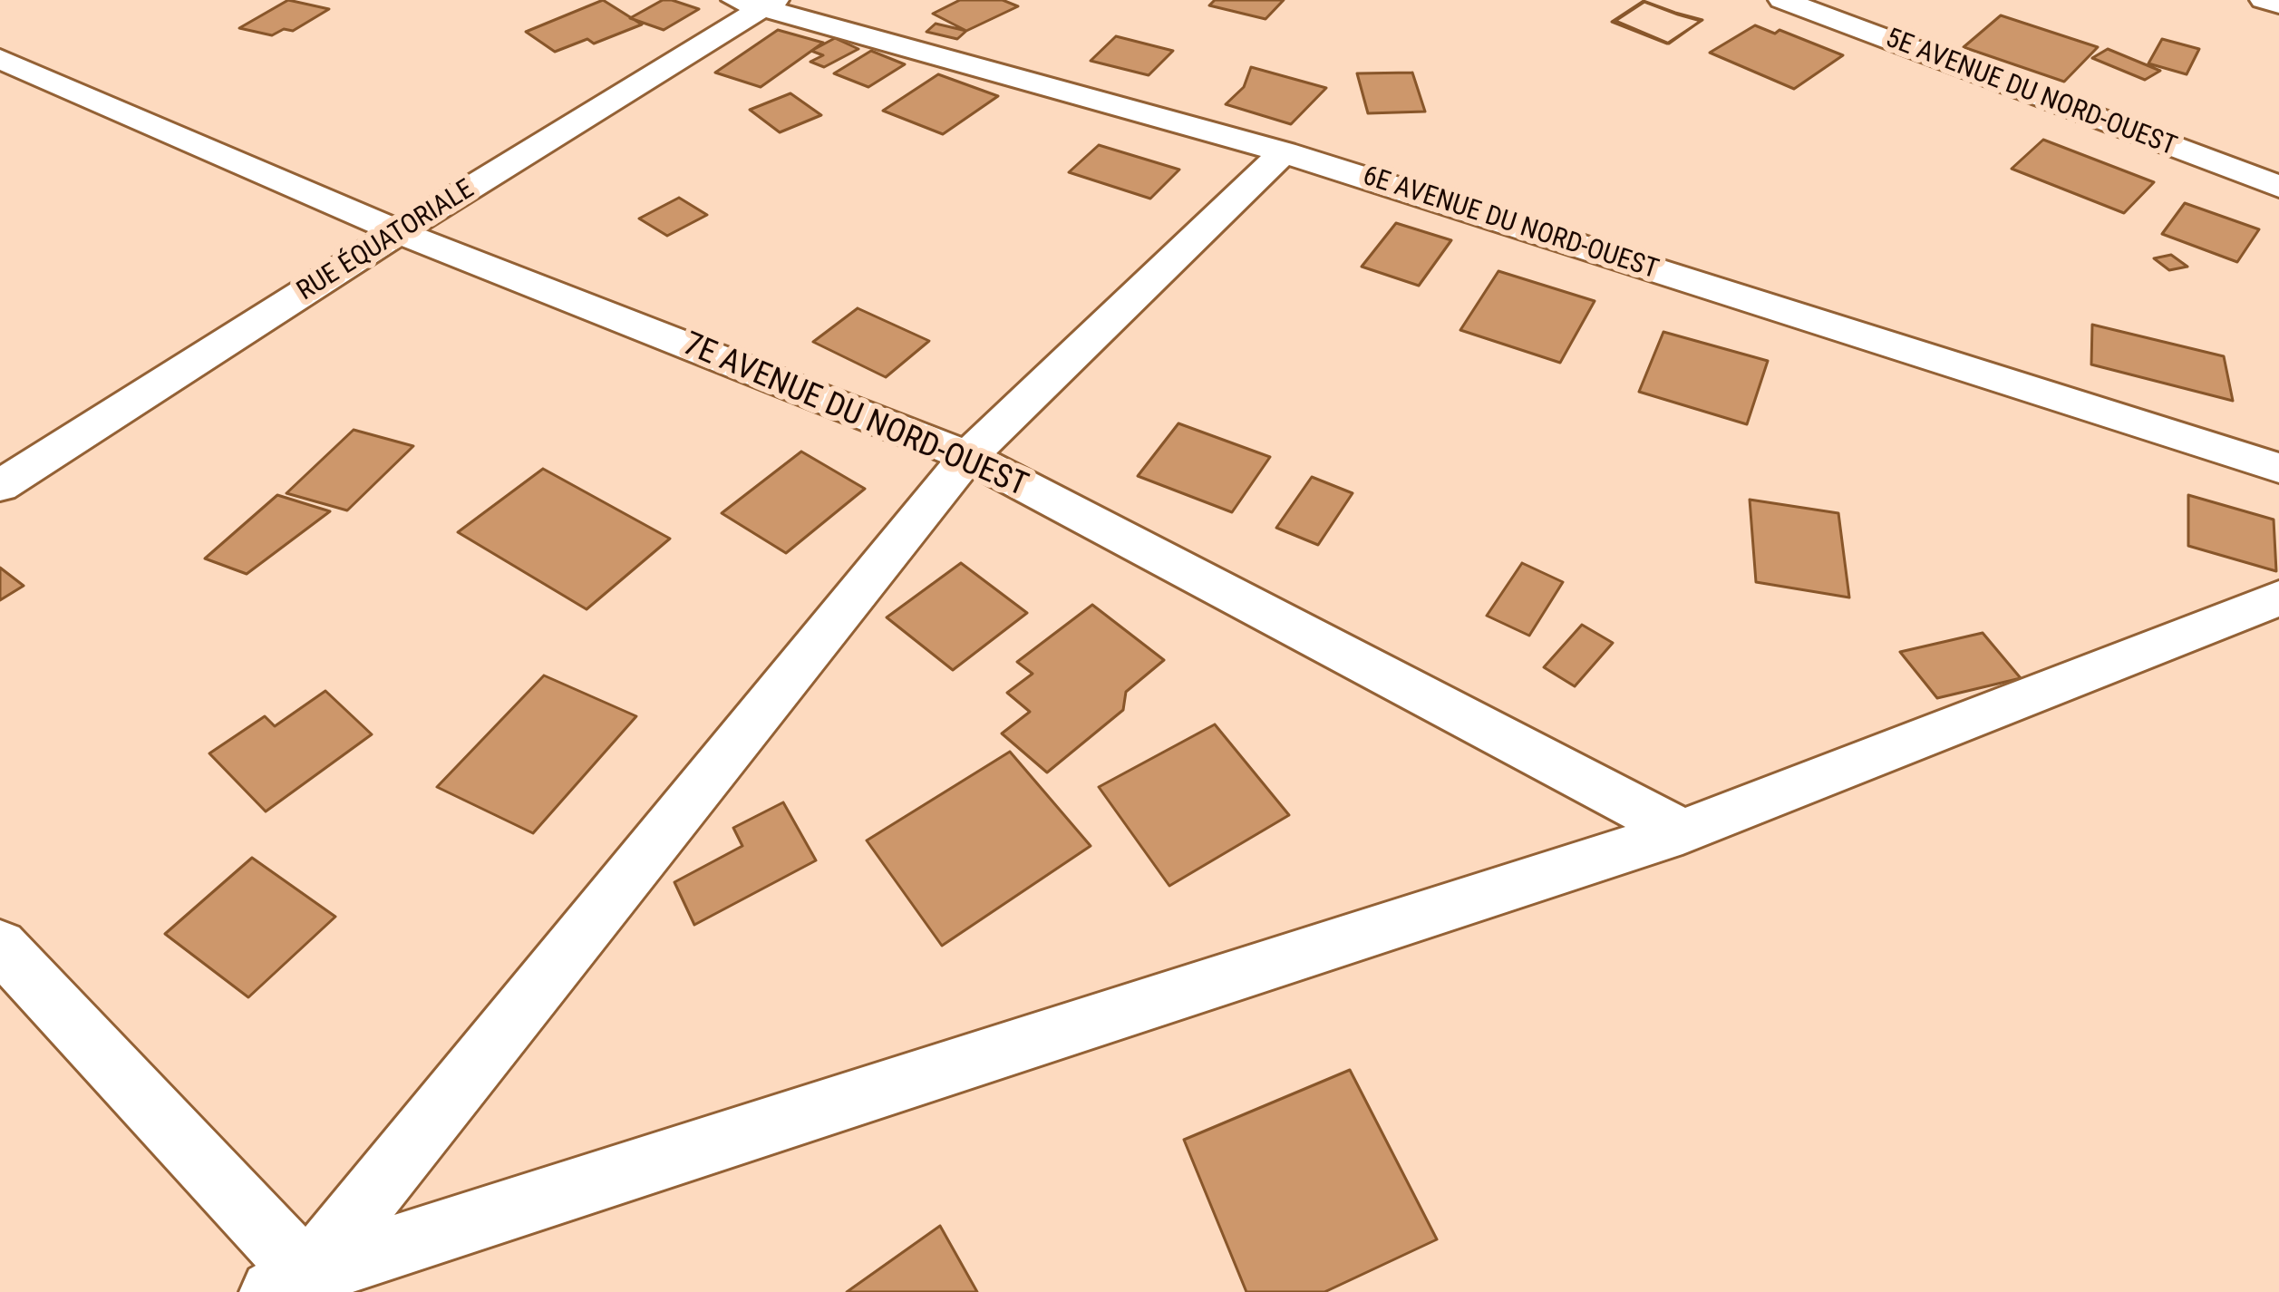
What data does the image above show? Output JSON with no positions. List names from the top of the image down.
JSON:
{
  "streets": {
    "street": [
      "5E AVENUE DU NORD-OUEST",
      "6E AVENUE DU NORD-OUEST",
      "RUE ÉQUATORIALE",
      "7E AVENUE DU NORD-OUEST"
    ]
  },
  "crossings": [
    ["6E AVENUE DU NORD-OUEST", "RUE ÉQUATORIALE"],
    ["RUE ÉQUATORIALE", "7E AVENUE DU NORD-OUEST"]
  ]
}
